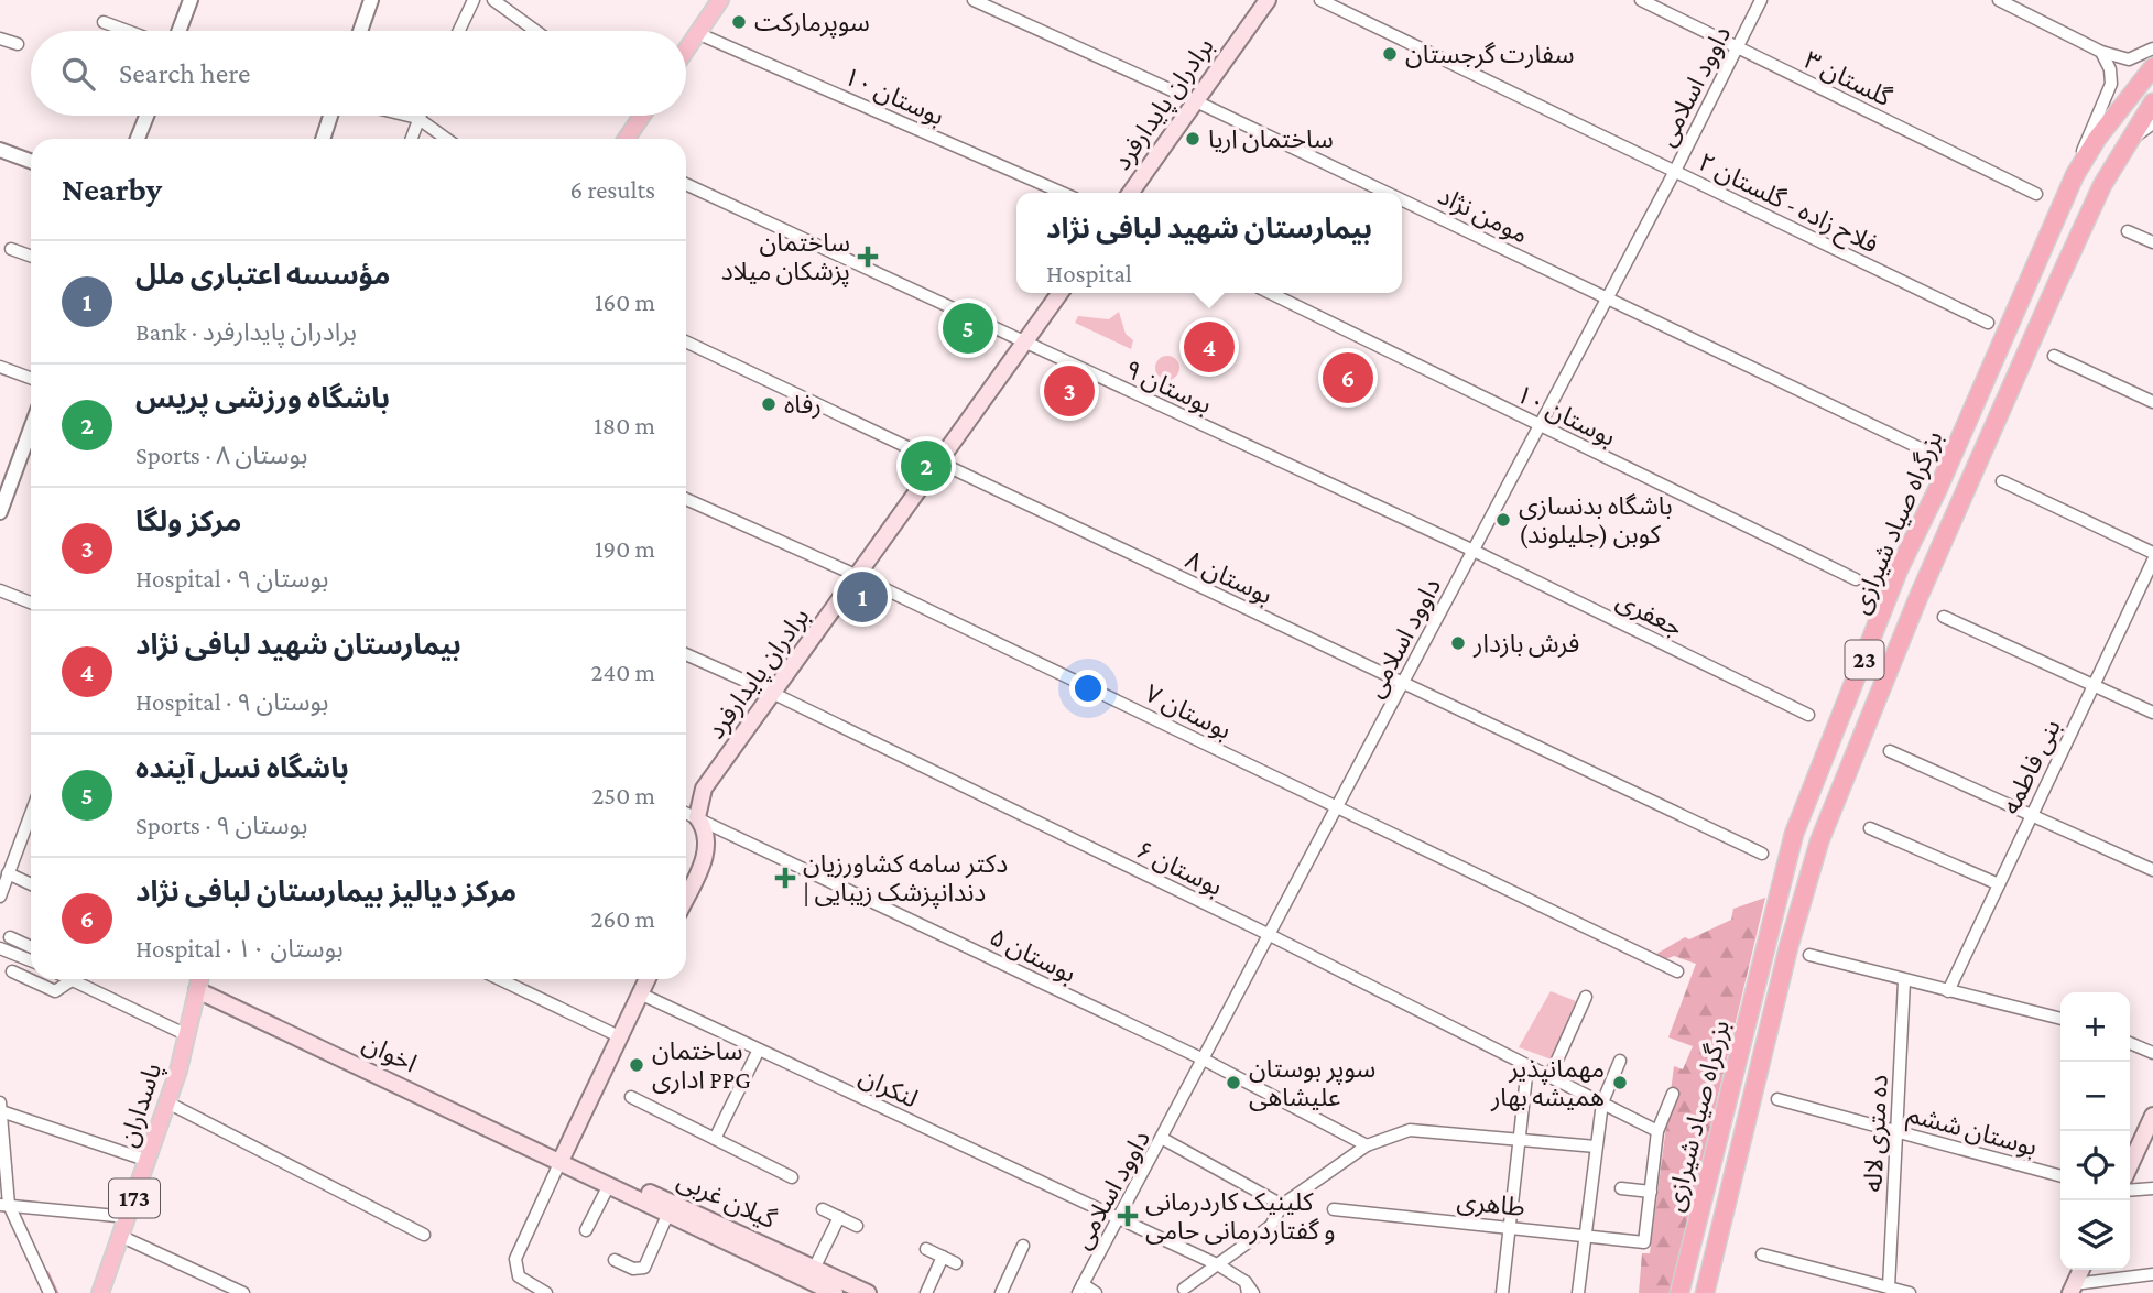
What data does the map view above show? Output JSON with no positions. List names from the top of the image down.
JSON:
{
  "streets": {
    "highway": ["بزرگراه صیاد شیرازی", "23"],
    "main road": [
      "برادران پایدارفرد",
      "اخوان",
      "پاسداران",
      "173",
      "گیلان غربی"
    ],
    "street": [
      "گلستان ۳",
      "داوود اسلامی",
      "بوستان ۱۰",
      "فلاح زاده - گلستان ۲",
      "مومن نژاد",
      "بوستان ۹",
      "بوستان ۸",
      "جعفری",
      "بوستان ۷",
      "بنی فاطمه",
      "بوستان ۶",
      "بوستان ۵",
      "لنکران",
      "بوستان ششم",
      "ده متری لاله",
      "طاهری"
    ]
  },
  "crossings": [
    ["گلستان ۳", "داوود اسلامی"],
    ["داوود اسلامی", "بوستان ۱۰"],
    ["داوود اسلامی", "فلاح زاده - گلستان ۲"],
    ["داوود اسلامی", "مومن نژاد"],
    ["داوود اسلامی", "بوستان ۹"],
    ["داوود اسلامی", "بوستان ۸"],
    ["داوود اسلامی", "جعفری"],
    ["داوود اسلامی", "بوستان ۷"],
    ["داوود اسلامی", "بوستان ۶"],
    ["داوود اسلامی", "بوستان ۵"],
    ["داوود اسلامی", "لنکران"],
    ["برادران پایدارفرد", "مومن نژاد"],
    ["برادران پایدارفرد", "بوستان ۹"],
    ["برادران پایدارفرد", "بوستان ۸"],
    ["برادران پایدارفرد", "بوستان ۷"],
    ["برادران پایدارفرد", "بوستان ۶"],
    ["برادران پایدارفرد", "بوستان ۵"],
    ["بوستان ۹", "جعفری"],
    ["اخوان", "پاسداران"],
    ["اخوان", "گیلان غربی"],
    ["بوستان ششم", "ده متری لاله"]
  ],
  "places": {
    "other": [
      "سوپرمارکت",
      "سفارت گرجستان",
      "ساختمان اریا",
      "رفاه",
      "باشگاه بدنسازی کوبن (جلیلوند)",
      "فرش بازدار",
      "ساختمان اداری PPG",
      "سوپر بوستان علیشاهی",
      "مهمانپذیر همیشه بهار"
    ],
    "health": ["ساختمان پزشکان میلاد", "دکتر سامه کشاورزیان | دندانپزشک زیبایی", "کلینیک کاردرمانی و گفتاردرمانی حامی"]
  },
  "page": {
    "search": "Search here",
    "heading": ["Nearby", "6 results"],
    "popup": ["بیمارستان شهید لبافی نژاد", "Hospital"],
    "list": [
      {
        "mark": "1",
        "name": "مؤسسه اعتباری ملل",
        "note": "Bank · برادران پایدارفرد",
        "value": "160 m"
      },
      {
        "mark": "2",
        "name": "باشگاه ورزشی پریس",
        "note": "Sports · بوستان ۸",
        "value": "180 m"
      },
      {
        "mark": "3",
        "name": "مرکز ولگا",
        "note": "Hospital · بوستان ۹",
        "value": "190 m"
      },
      {
        "mark": "4",
        "name": "بیمارستان شهید لبافی نژاد",
        "note": "Hospital · بوستان ۹",
        "value": "240 m"
      },
      {
        "mark": "5",
        "name": "باشگاه نسل آینده",
        "note": "Sports · بوستان ۹",
        "value": "250 m"
      },
      {
        "mark": "6",
        "name": "مرکز دیالیز بیمارستان لبافی نژاد",
        "note": "Hospital · بوستان ۱۰",
        "value": "260 m"
      }
    ],
    "pins": [
      "5",
      "4",
      "6",
      "3",
      "2",
      "1"
    ],
    "map_buttons": ["+", "−"]
  }
}
